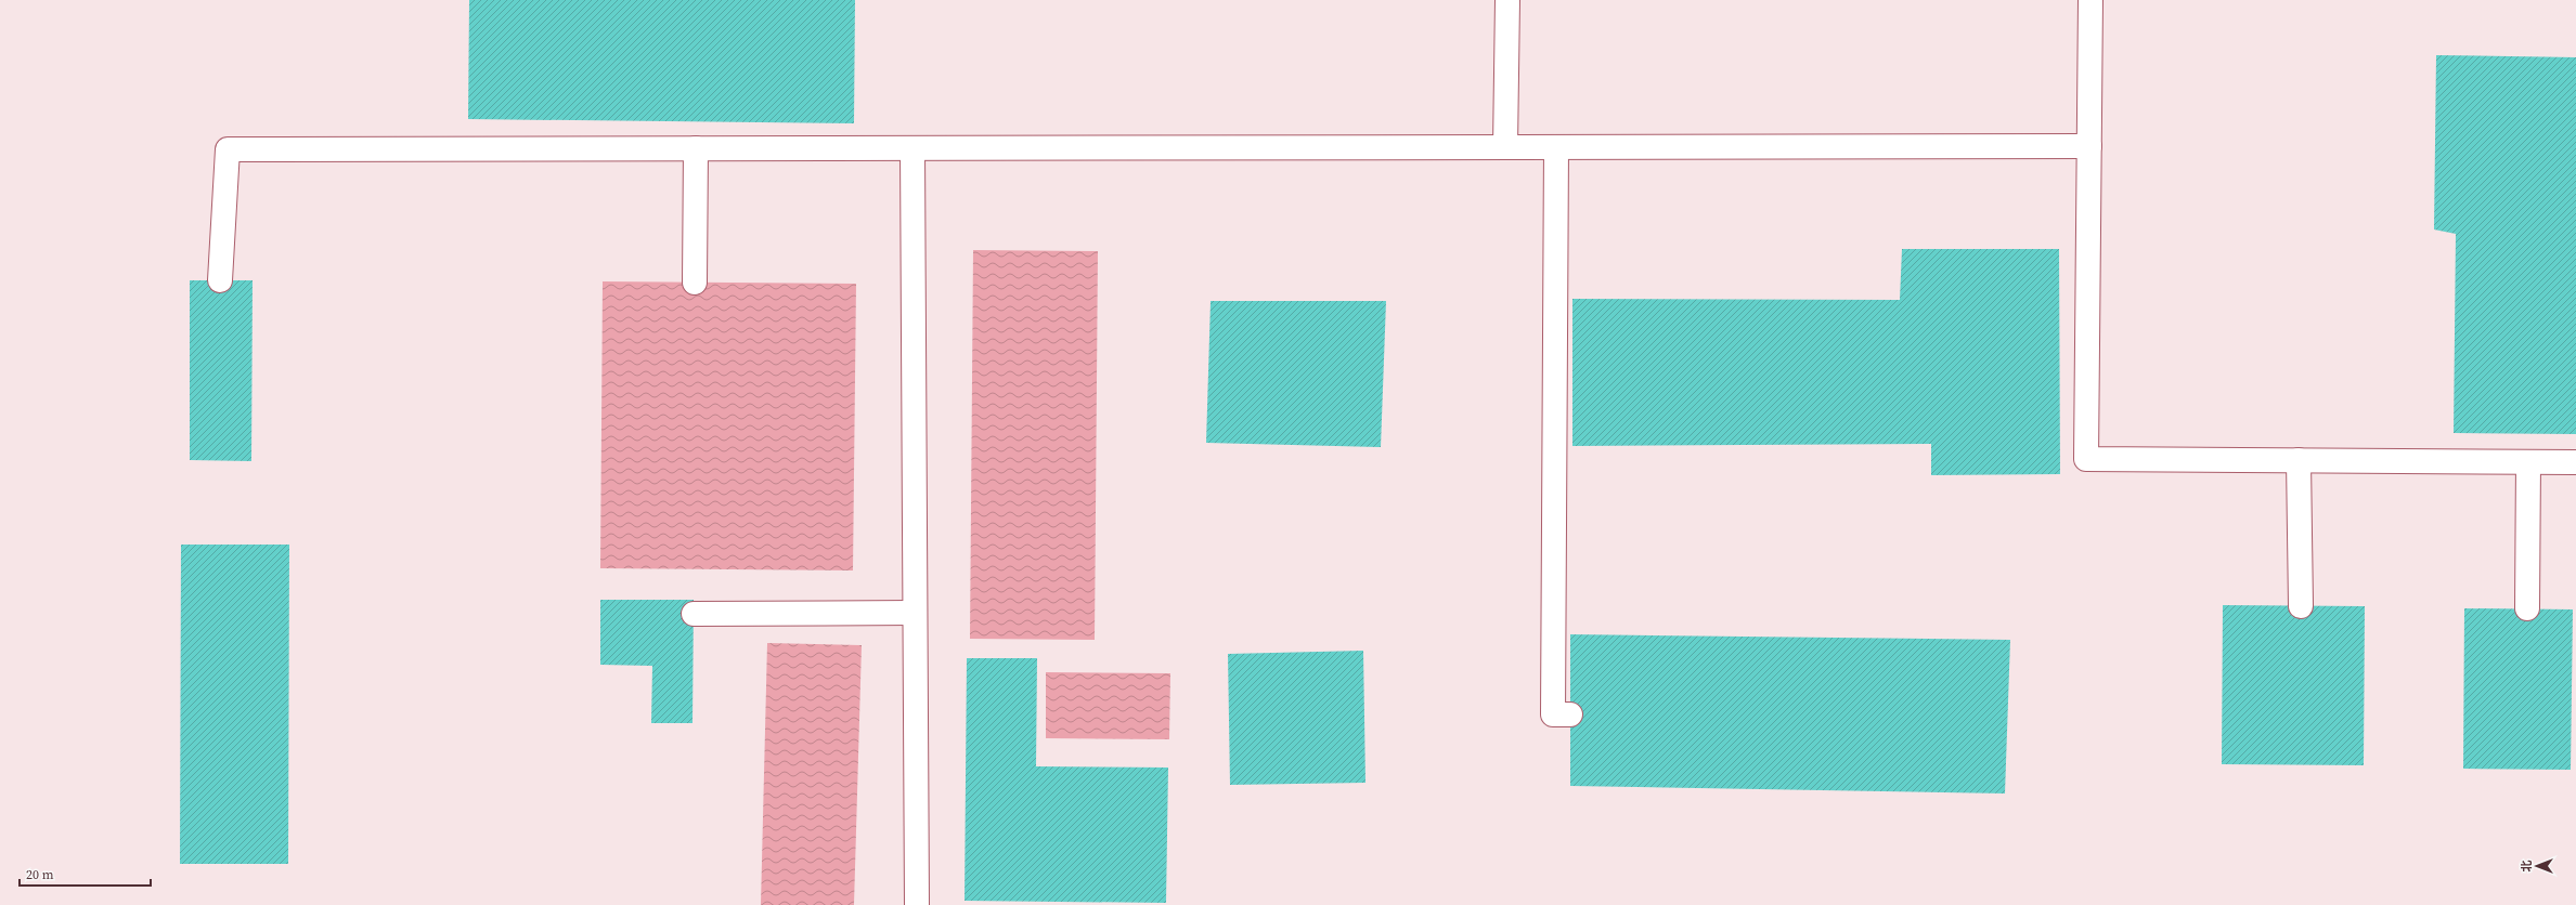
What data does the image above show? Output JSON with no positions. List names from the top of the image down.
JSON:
{
  "scale_bar": "20 m",
  "north": "left"
}
